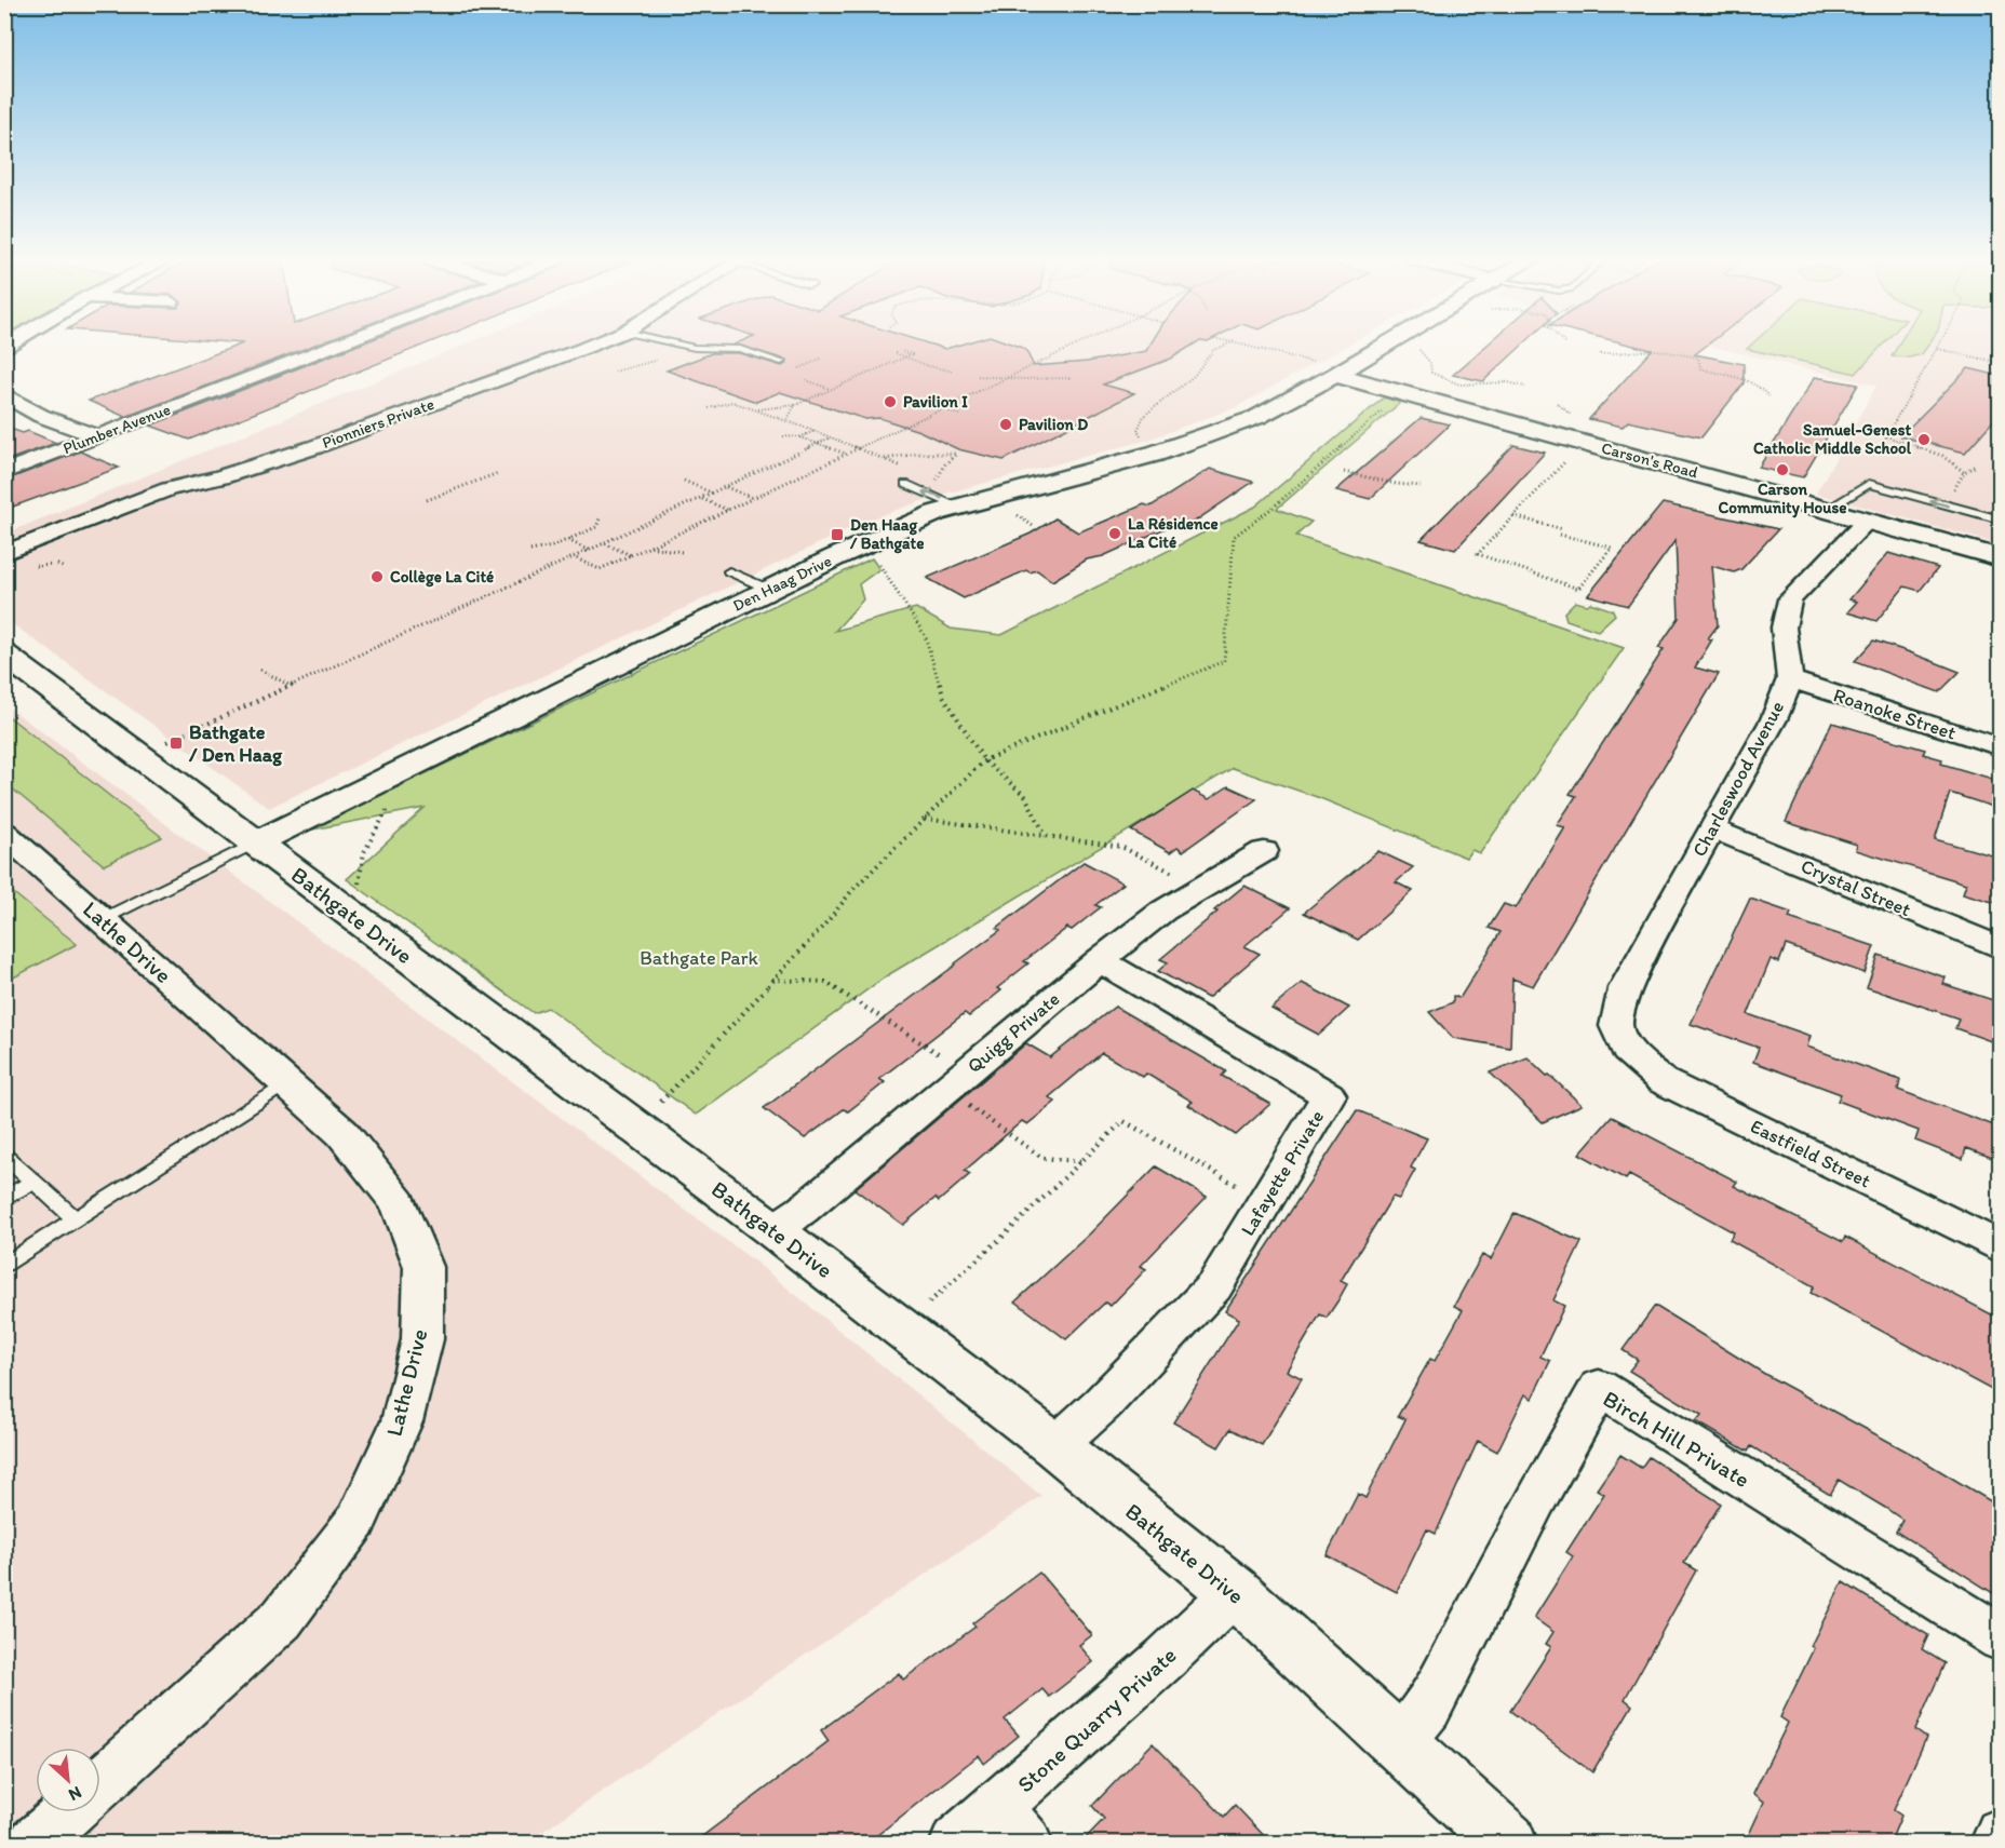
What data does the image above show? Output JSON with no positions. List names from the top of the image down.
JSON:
{
  "streets": {
    "street": [
      "Pionniers Private",
      "Plumber Avenue",
      "Carson's Road",
      "Den Haag Drive",
      "Roanoke Street",
      "Charleswood Avenue",
      "Crystal Street",
      "Bathgate Drive",
      "Lathe Drive",
      "Quigg Private",
      "Eastfield Street",
      "Lafayette Private",
      "Birch Hill Private",
      "Stone Quarry Private"
    ]
  },
  "crossings": [
    ["Carson's Road", "Den Haag Drive"],
    ["Carson's Road", "Charleswood Avenue"],
    ["Den Haag Drive", "Bathgate Drive"],
    ["Roanoke Street", "Charleswood Avenue"],
    ["Charleswood Avenue", "Crystal Street"],
    ["Charleswood Avenue", "Eastfield Street"],
    ["Bathgate Drive", "Quigg Private"],
    ["Bathgate Drive", "Lafayette Private"],
    ["Bathgate Drive", "Birch Hill Private"],
    ["Bathgate Drive", "Stone Quarry Private"],
    ["Quigg Private", "Lafayette Private"]
  ],
  "parks": ["Bathgate Park"],
  "places": {
    "other": [
      "Pavilion I",
      "Pavilion D",
      "Samuel-Genest Catholic Middle School",
      "Carson Community House",
      "La Résidence La Cité",
      "Collège La Cité"
    ],
    "transit": ["Den Haag / Bathgate", "Bathgate / Den Haag"]
  },
  "north": "bottom right"
}
